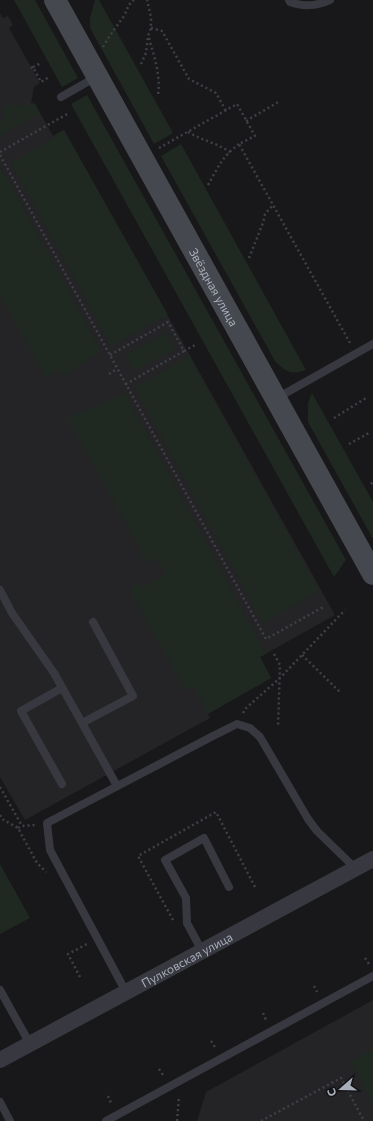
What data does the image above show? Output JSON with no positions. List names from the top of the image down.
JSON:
{
  "streets": {
    "street": ["Звёздная улица", "Пулковская улица"]
  },
  "north": "left"
}
